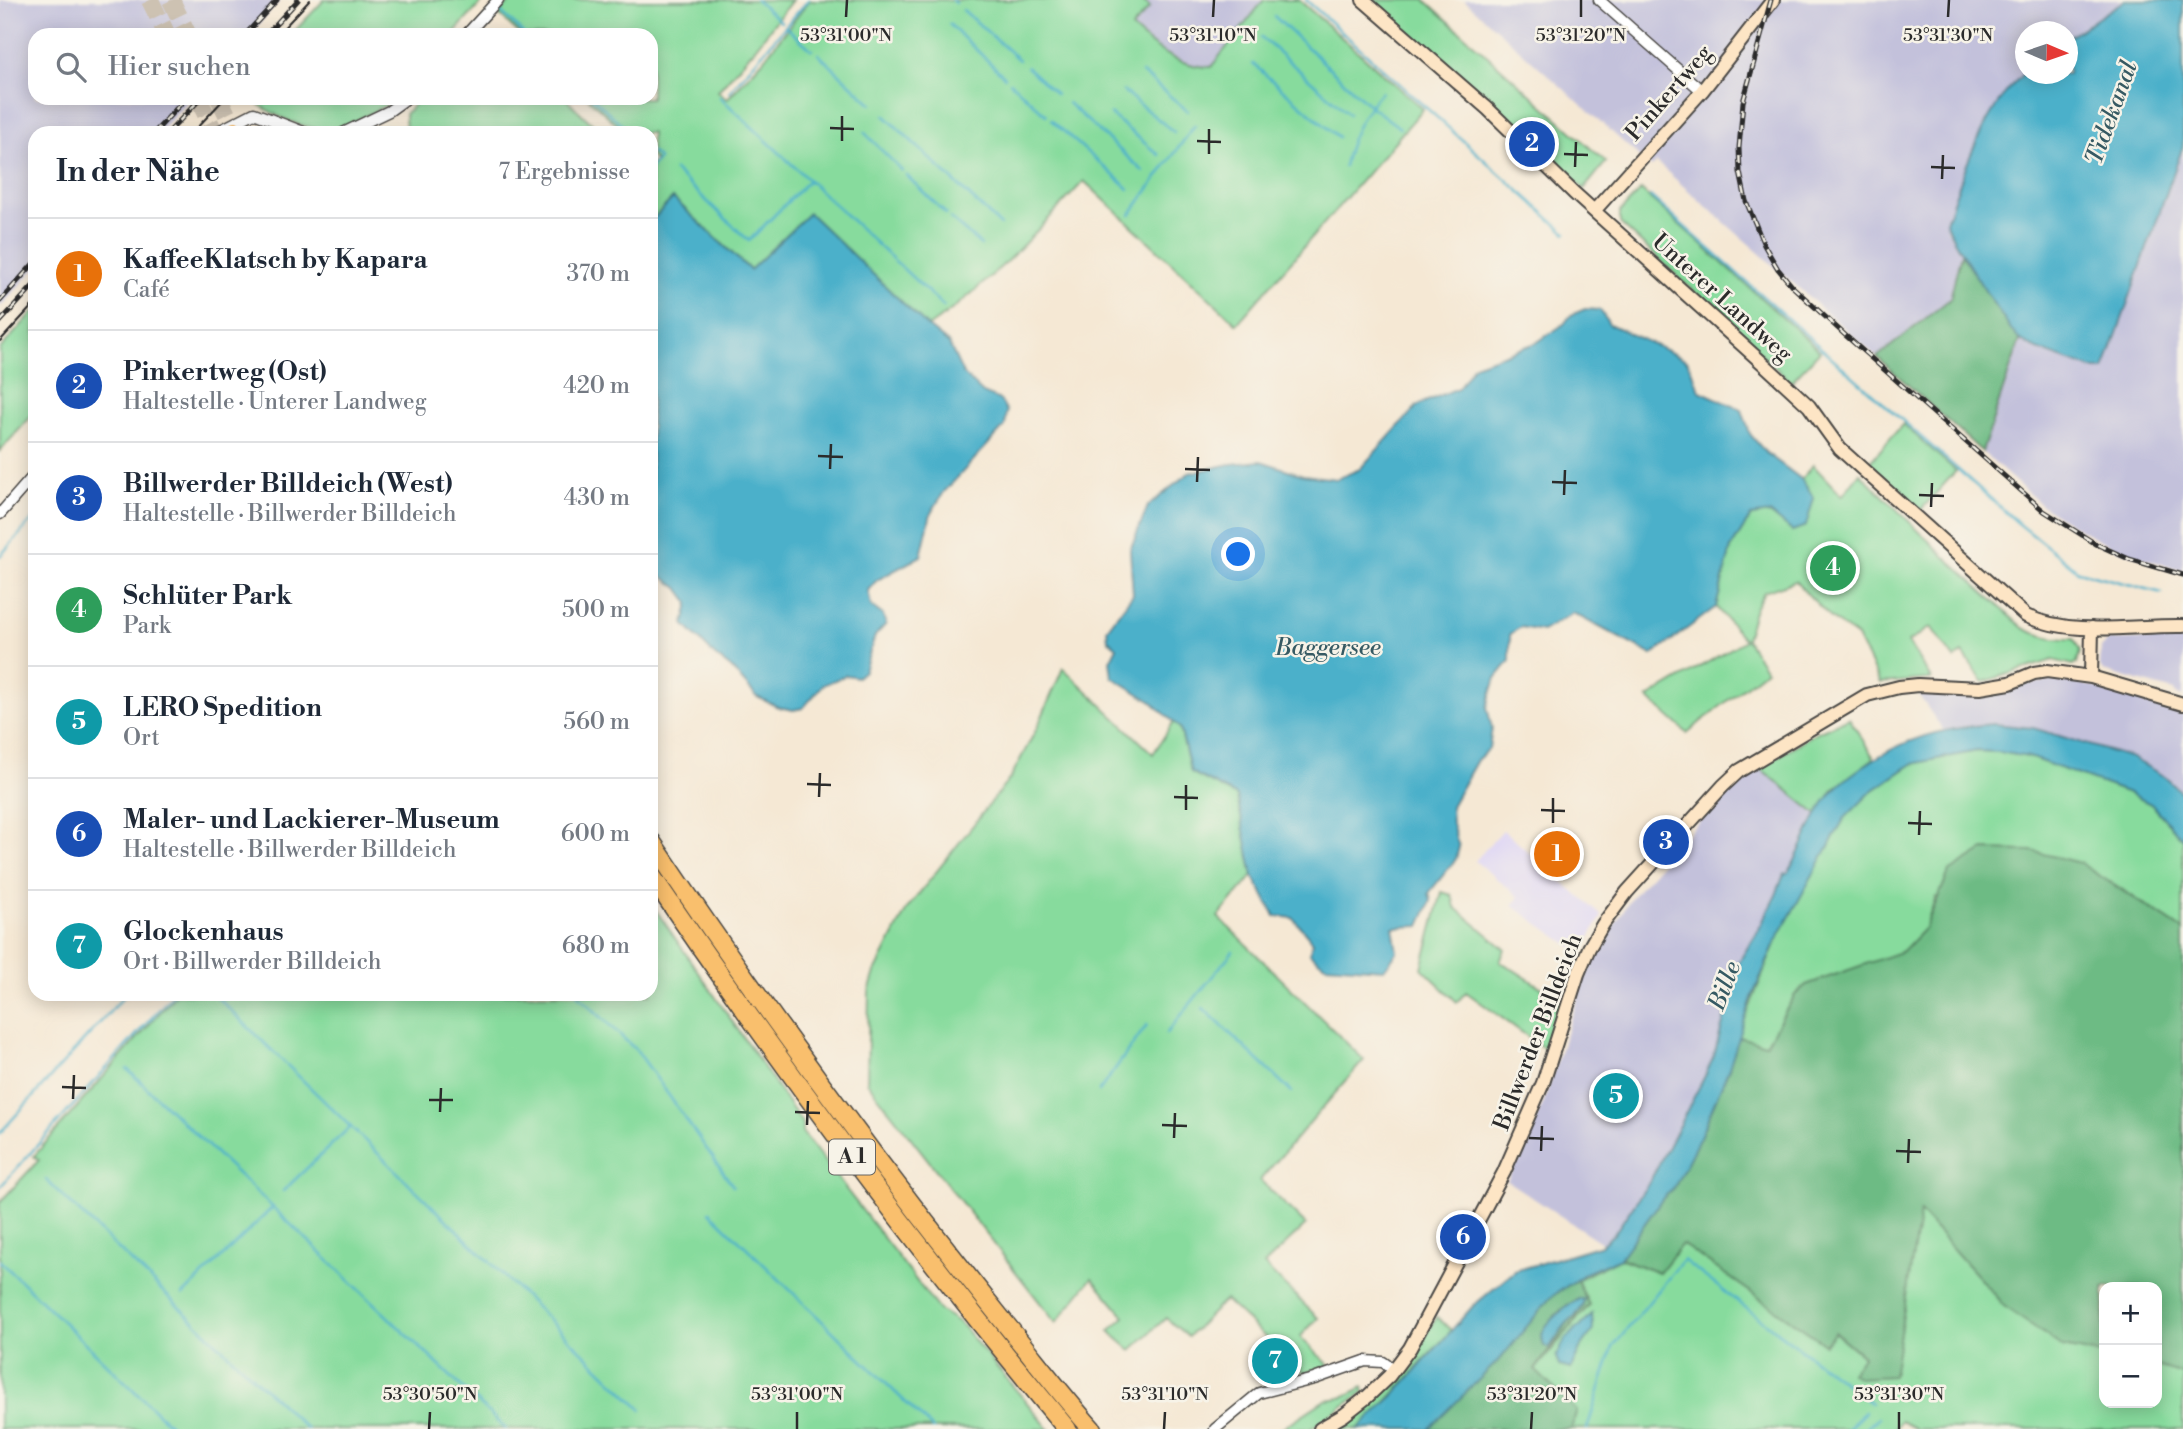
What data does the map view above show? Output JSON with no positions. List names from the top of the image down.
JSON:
{
  "streets": {
    "highway": ["A 1"],
    "street": ["Pinkertweg", "Unterer Landweg", "Billwerder Billdeich"]
  },
  "crossings": [
    ["Pinkertweg", "Unterer Landweg"]
  ],
  "water": ["Tidekanal", "Baggersee", "Bille"],
  "north": "right",
  "page": {
    "search": "Hier suchen",
    "pins": [
      "2",
      "4",
      "3",
      "1",
      "5",
      "6",
      "7"
    ],
    "heading": ["In der Nähe", "7 Ergebnisse"],
    "list": [
      {
        "mark": "1",
        "name": "KaffeeKlatsch by Kapara",
        "note": "Café",
        "value": "370 m"
      },
      {
        "mark": "2",
        "name": "Pinkertweg (Ost)",
        "note": "Haltestelle · Unterer Landweg",
        "value": "420 m"
      },
      {
        "mark": "3",
        "name": "Billwerder Billdeich (West)",
        "note": "Haltestelle · Billwerder Billdeich",
        "value": "430 m"
      },
      {
        "mark": "4",
        "name": "Schlüter Park",
        "note": "Park",
        "value": "500 m"
      },
      {
        "mark": "5",
        "name": "LERO Spedition",
        "note": "Ort",
        "value": "560 m"
      },
      {
        "mark": "6",
        "name": "Maler- und Lackierer-Museum",
        "note": "Haltestelle · Billwerder Billdeich",
        "value": "600 m"
      },
      {
        "mark": "7",
        "name": "Glockenhaus",
        "note": "Ort · Billwerder Billdeich",
        "value": "680 m"
      }
    ],
    "map_buttons": ["+", "−"]
  },
  "coordinates": [
    "53°31'00\"N",
    "53°31'10\"N",
    "53°31'20\"N",
    "53°31'30\"N",
    "53°30'50\"N"
  ]
}
